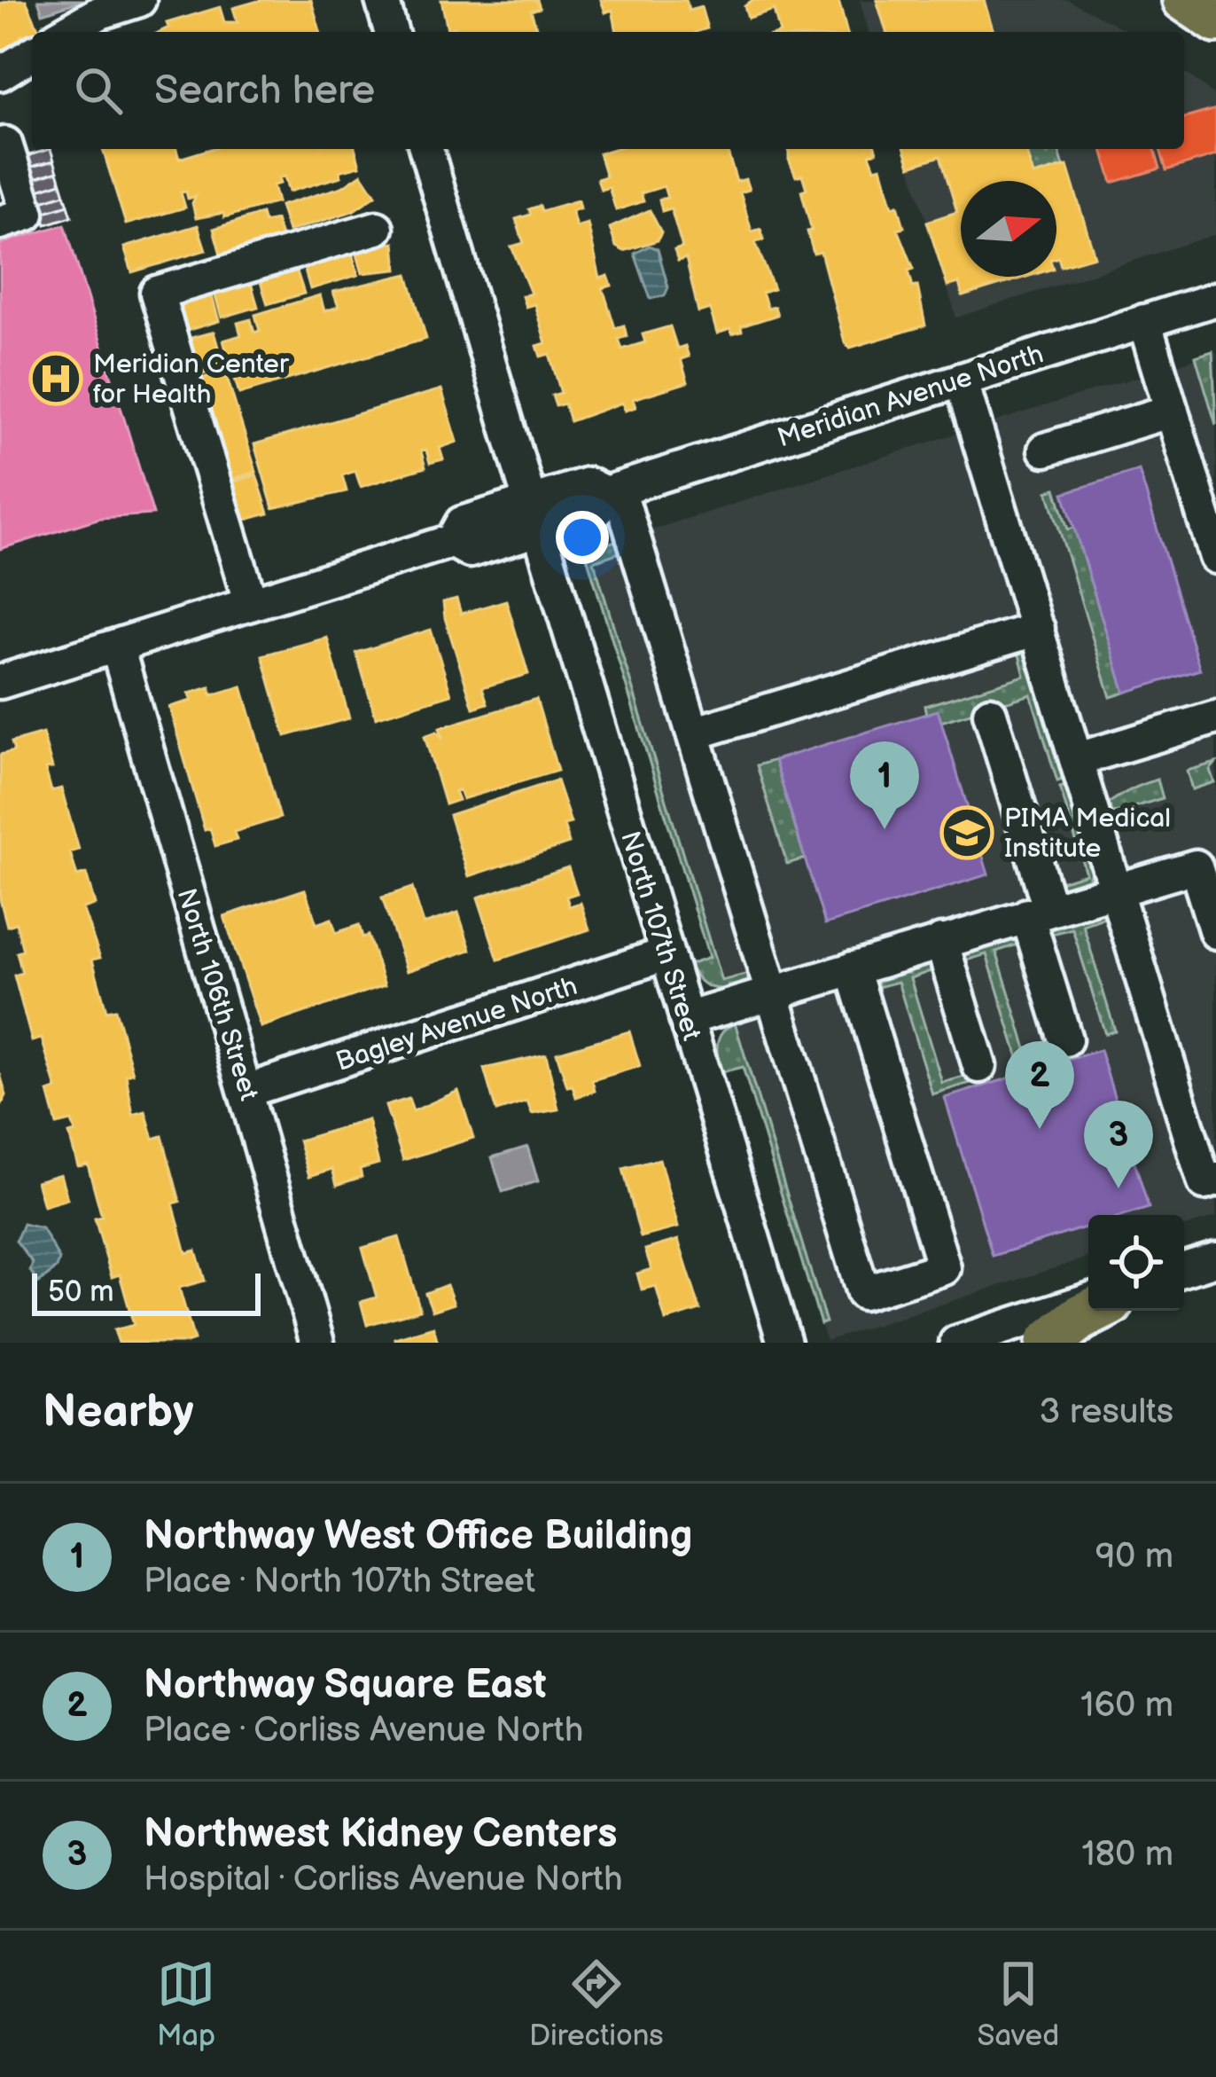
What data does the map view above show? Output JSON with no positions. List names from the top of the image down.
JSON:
{
  "streets": {
    "street": [
      "Meridian Avenue North",
      "North 107th Street",
      "North 106th Street",
      "Bagley Avenue North"
    ]
  },
  "crossings": [
    ["Meridian Avenue North", "North 107th Street"],
    ["Meridian Avenue North", "North 106th Street"],
    ["North 107th Street", "Bagley Avenue North"],
    ["North 106th Street", "Bagley Avenue North"]
  ],
  "places": {
    "hospital": ["Meridian Center for Health"],
    "school or university": ["PIMA Medical Institute"]
  },
  "scale_bar": "50 m",
  "north": "right",
  "page": {
    "search": "Search here",
    "pins": ["1", "2", "3"],
    "scale": "50 m",
    "heading": ["Nearby", "3 results"],
    "list": [
      {
        "mark": "1",
        "name": "Northway West Office Building",
        "note": "Place · North 107th Street",
        "value": "90 m"
      },
      {
        "mark": "2",
        "name": "Northway Square East",
        "note": "Place · Corliss Avenue North",
        "value": "160 m"
      },
      {
        "mark": "3",
        "name": "Northwest Kidney Centers",
        "note": "Hospital · Corliss Avenue North",
        "value": "180 m"
      }
    ],
    "nav": ["Map", "Directions", "Saved"]
  }
}
